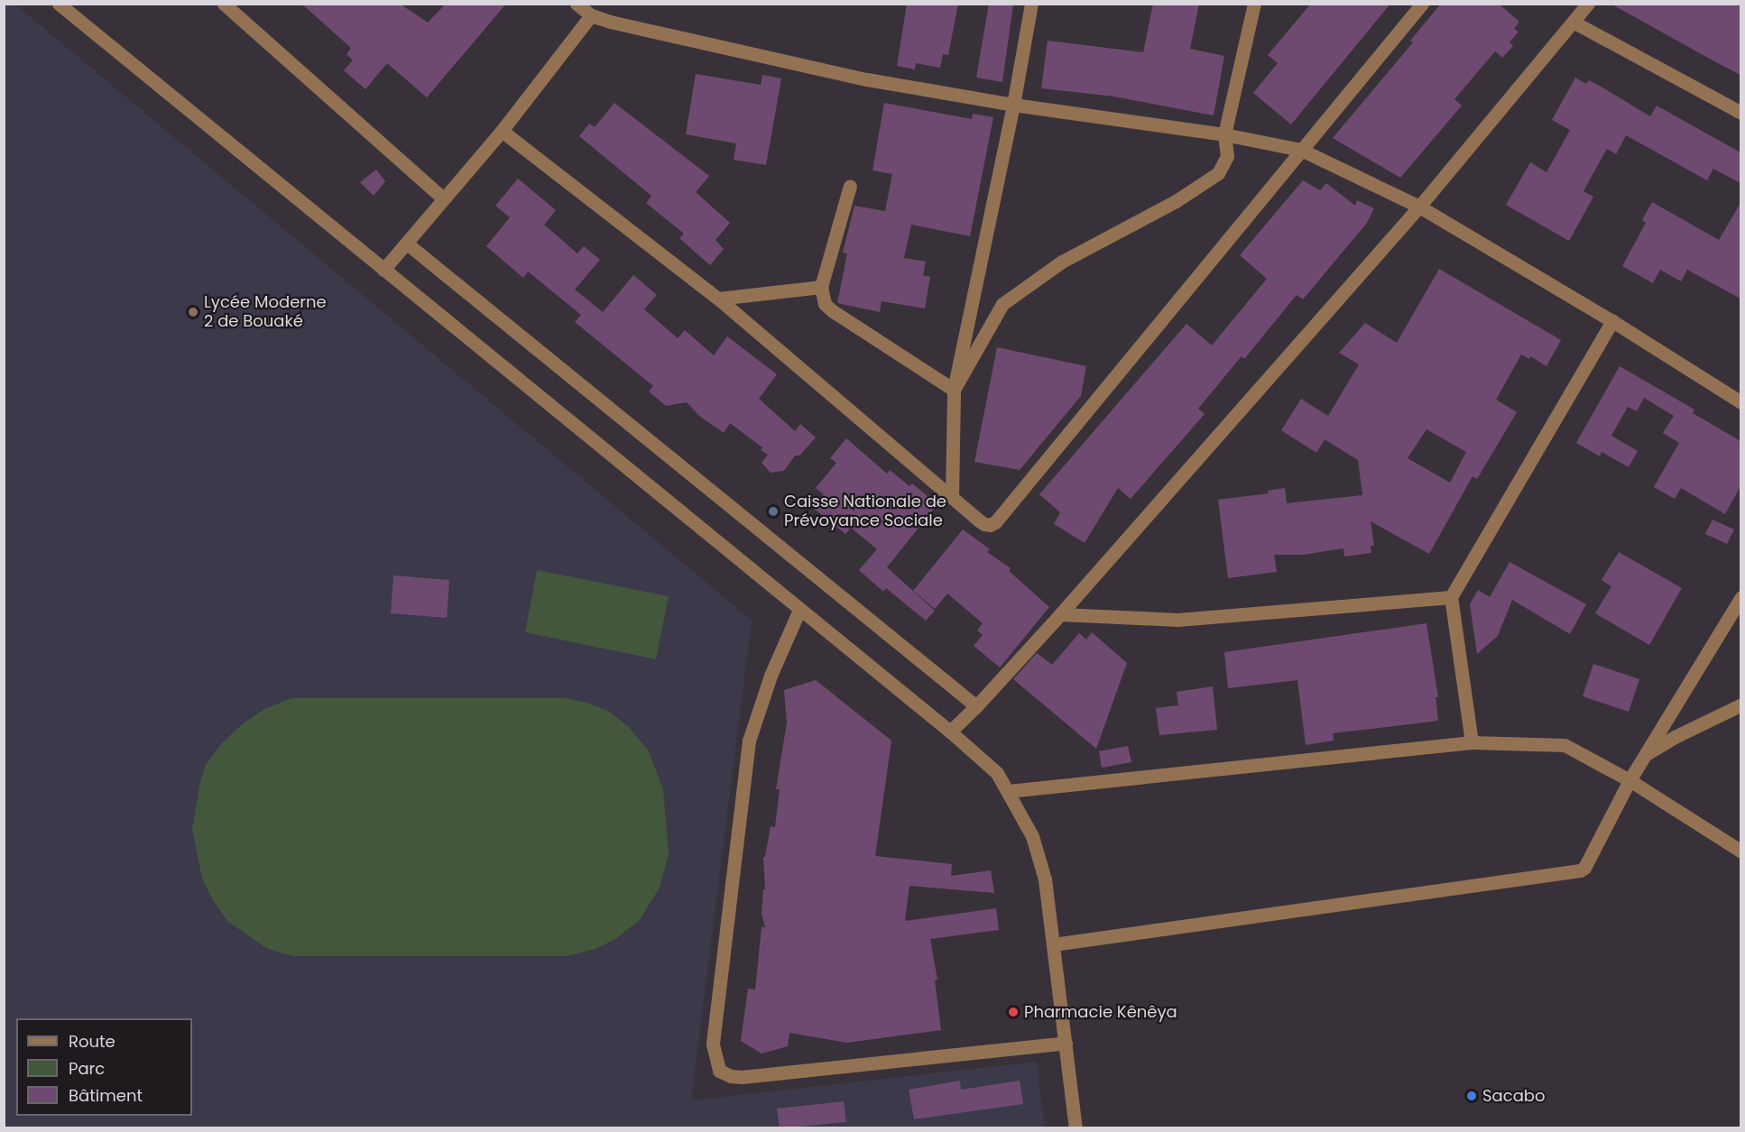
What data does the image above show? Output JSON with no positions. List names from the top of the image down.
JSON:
{
  "places": [
    "Lycée Moderne 2 de Bouaké",
    "Caisse Nationale de Prévoyance Sociale",
    "Pharmacie Kênêya",
    "Sacabo"
  ],
  "legend": ["Route", "Parc", "Bâtiment"]
}
